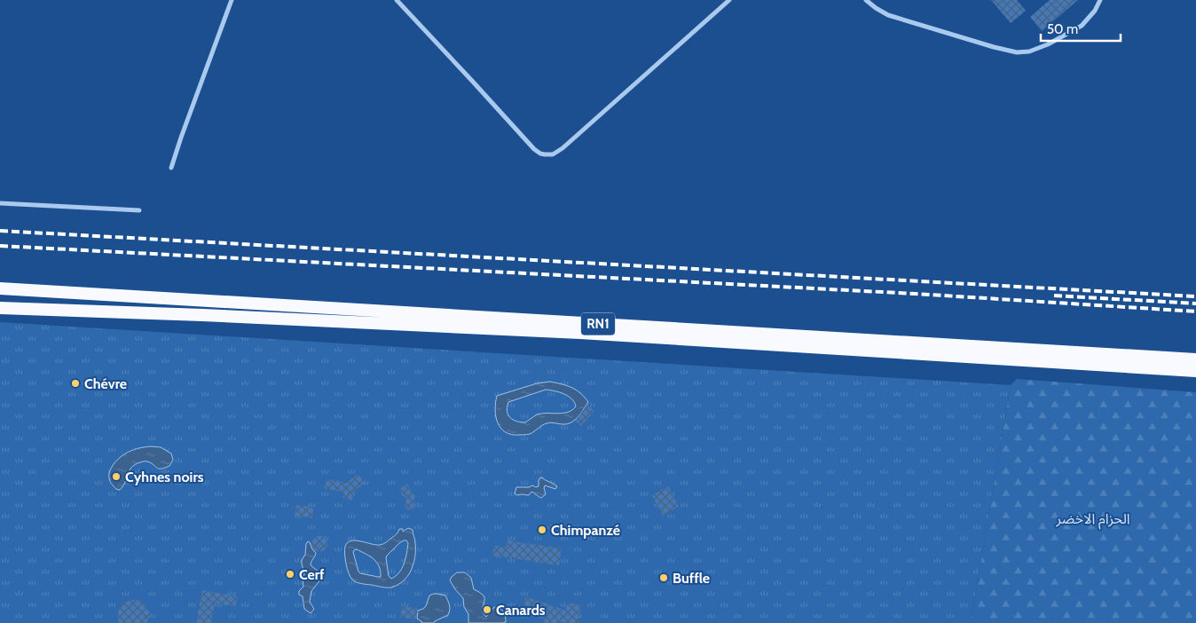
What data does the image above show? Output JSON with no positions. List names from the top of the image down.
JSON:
{
  "streets": {
    "highway": ["RN1"]
  },
  "parks": ["الحزام الاخضر"],
  "places": [
    "Chévre",
    "Cyhnes noirs",
    "Chimpanzé",
    "Cerf",
    "Buffle",
    "Canards"
  ],
  "scale_bar": "50 m"
}
